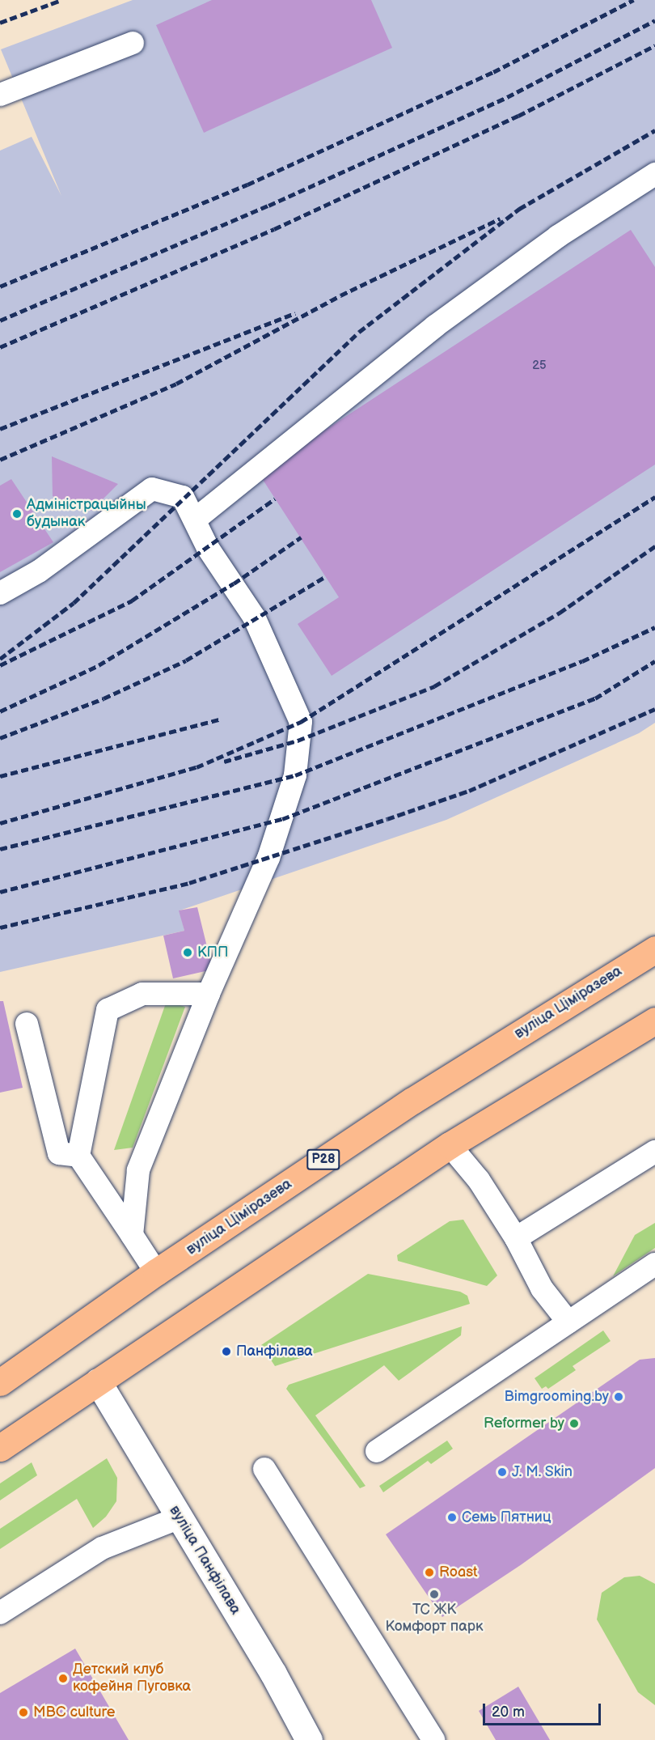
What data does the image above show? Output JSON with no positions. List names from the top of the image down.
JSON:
{
  "streets": {
    "main road": ["вуліца Ціміразева", "Р28"],
    "street": ["вуліца Панфілава"]
  },
  "places": [
    "Адміністрацыйны будынак",
    "КПП",
    "Панфілава",
    "Bimgrooming.by",
    "Reformer by",
    "J. M. Skin",
    "Семь Пятниц",
    "Roast",
    "ТС ЖК Комфорт парк",
    "Детский клуб кофейня Пуговка",
    "MBC culture"
  ],
  "house_numbers": ["25"],
  "scale_bar": "20 m"
}
